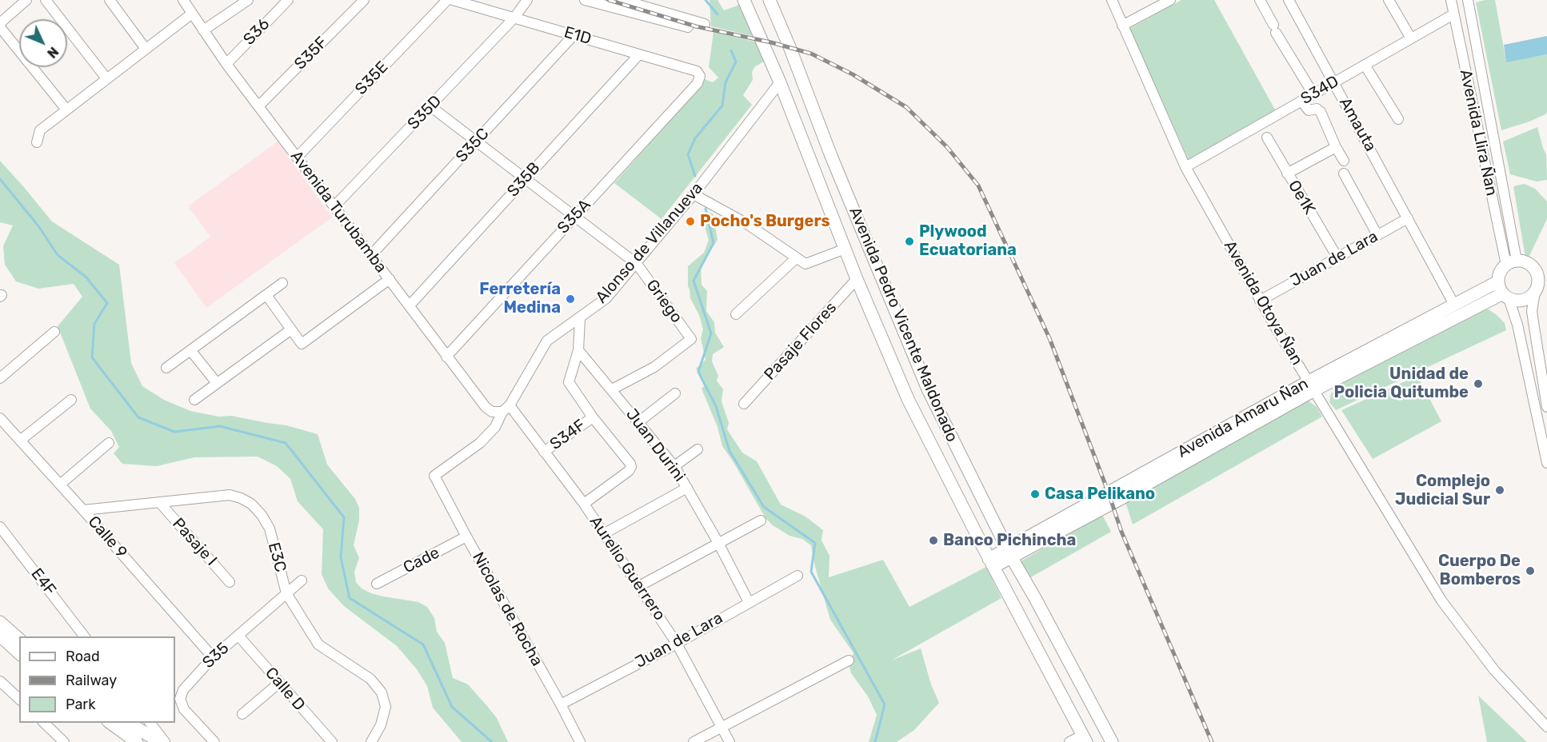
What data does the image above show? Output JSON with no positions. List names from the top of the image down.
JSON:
{
  "streets": {
    "main road": ["Avenida Pedro Vicente Maldonado", "Avenida Amaru Ñan"],
    "street": [
      "S36",
      "E1D",
      "S35F",
      "S35E",
      "S34D",
      "S35D",
      "Amauta",
      "Avenida Llira Ñan",
      "S35C",
      "S35B",
      "Oe1K",
      "Avenida Turubamba",
      "S35A",
      "Alonso de Villanueva",
      "Juan de Lara",
      "Griego",
      "Avenida Otoya Ñan",
      "Pasaje Flores",
      "S34F",
      "Juan Durini",
      "Calle 9",
      "Pasaje I",
      "E3C",
      "Cade",
      "Aurelio Guerrero",
      "E4F",
      "Nicolas de Rocha",
      "S35",
      "Calle D"
    ]
  },
  "crossings": [
    ["S36", "Avenida Turubamba"],
    ["E1D", "S35D"],
    ["E1D", "S35C"],
    ["E1D", "S35B"],
    ["E1D", "S35A"],
    ["S35F", "Avenida Turubamba"],
    ["S35E", "Avenida Turubamba"],
    ["S34D", "Amauta"],
    ["S34D", "Avenida Llira Ñan"],
    ["S34D", "Avenida Otoya Ñan"],
    ["S35D", "Avenida Turubamba"],
    ["S35D", "Griego"],
    ["Amauta", "Juan de Lara"],
    ["Amauta", "Avenida Amaru Ñan"],
    ["Avenida Llira Ñan", "Avenida Amaru Ñan"],
    ["S35C", "Avenida Turubamba"],
    ["S35C", "Griego"],
    ["S35B", "Avenida Turubamba"],
    ["S35B", "Griego"],
    ["Oe1K", "Juan de Lara"],
    ["Avenida Turubamba", "S35A"],
    ["Avenida Turubamba", "Alonso de Villanueva"],
    ["Avenida Turubamba", "Aurelio Guerrero"],
    ["S35A", "Griego"],
    ["Alonso de Villanueva", "Griego"],
    ["Alonso de Villanueva", "Avenida Pedro Vicente Maldonado"],
    ["Alonso de Villanueva", "Aurelio Guerrero"],
    ["Alonso de Villanueva", "Nicolas de Rocha"],
    ["Juan de Lara", "Avenida Otoya Ñan"],
    ["Juan de Lara", "Juan Durini"],
    ["Juan de Lara", "Aurelio Guerrero"],
    ["Juan de Lara", "Nicolas de Rocha"],
    ["Griego", "Juan Durini"],
    ["Avenida Otoya Ñan", "Avenida Amaru Ñan"],
    ["Avenida Pedro Vicente Maldonado", "Pasaje Flores"],
    ["Avenida Pedro Vicente Maldonado", "Avenida Amaru Ñan"],
    ["S34F", "Aurelio Guerrero"],
    ["Calle 9", "E3C"],
    ["Calle 9", "S35"],
    ["Pasaje I", "E3C"],
    ["E3C", "S35"],
    ["Cade", "Nicolas de Rocha"],
    ["S35", "Calle D"]
  ],
  "places": [
    "Pocho's Burgers",
    "Plywood Ecuatoriana",
    "Ferretería Medina",
    "Unidad de Policia Quitumbe",
    "Complejo Judicial Sur",
    "Casa Pelikano",
    "Banco Pichincha",
    "Cuerpo De Bomberos"
  ],
  "legend": ["Road", "Railway", "Park"],
  "north": "bottom right"
}
